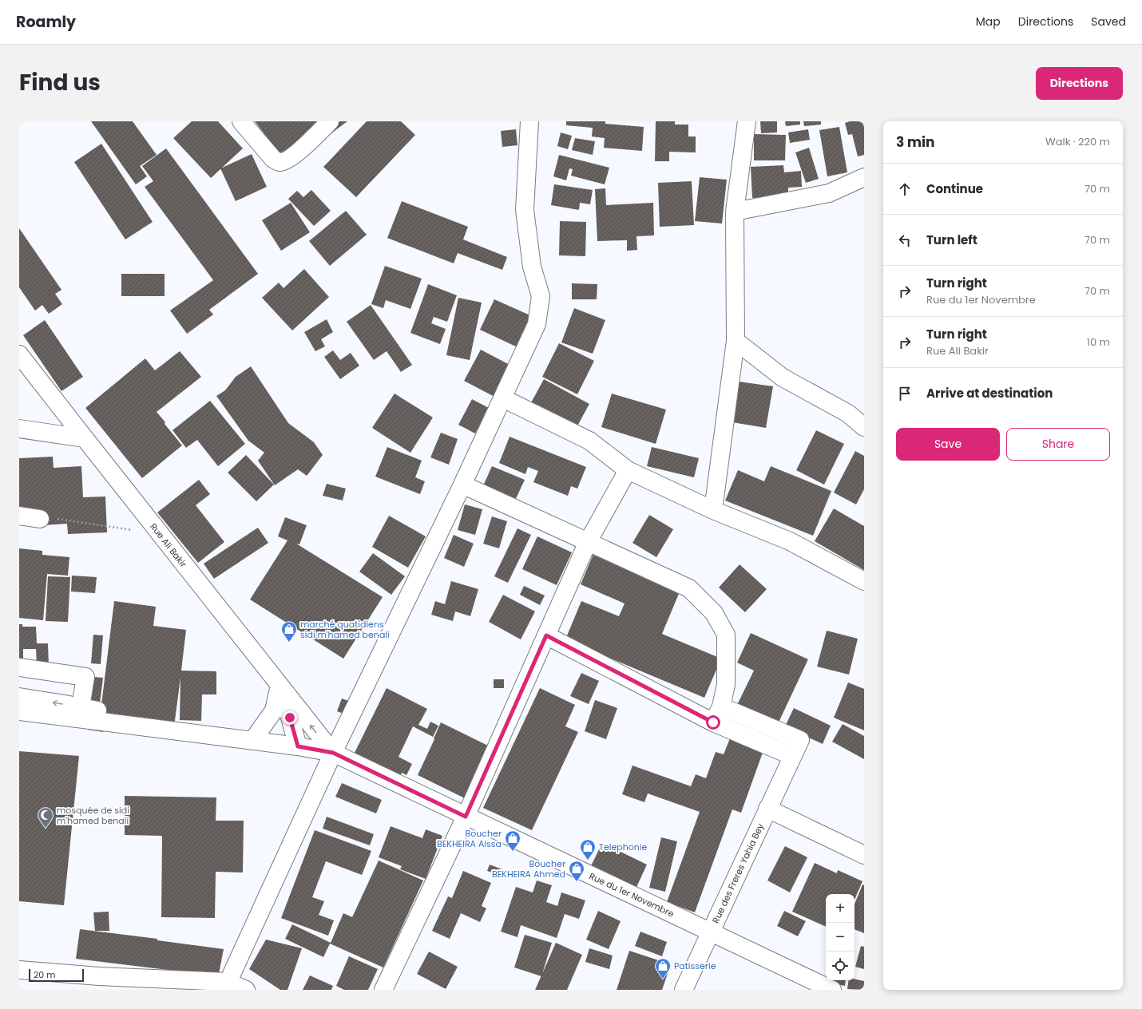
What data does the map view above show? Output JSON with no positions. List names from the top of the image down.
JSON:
{
  "streets": {
    "street": ["Rue Ali Bakir", "Rue des Freres Yahia Bey", "Rue du 1er Novembre"]
  },
  "crossings": [
    ["Rue Ali Bakir", "Rue du 1er Novembre"],
    ["Rue des Freres Yahia Bey", "Rue du 1er Novembre"]
  ],
  "places": {
    "shop": [
      "marché quatidiens sidi m'hamed benali",
      "Boucher BEKHEIRA Aissa",
      "Telephonie",
      "Boucher BEKHEIRA Ahmed",
      "Patisserie"
    ],
    "mosque": ["mosquée de sidi m'hamed benali"]
  },
  "scale_bar": "20 m",
  "page": {
    "header": "Roamly",
    "nav": ["Map", "Directions", "Saved"],
    "title": "Find us",
    "buttons": [
      "Directions",
      ["Save", "Share"]
    ],
    "heading": ["3 min", "Walk · 220 m"],
    "list": [
      ["Continue", "70 m"],
      ["Turn left", "70 m"],
      ["Turn right", "Rue du 1er Novembre", "70 m"],
      ["Turn right", "Rue Ali Bakir", "10 m"],
      "Arrive at destination"
    ],
    "map_buttons": ["+", "−"],
    "scale": "20 m"
  }
}
